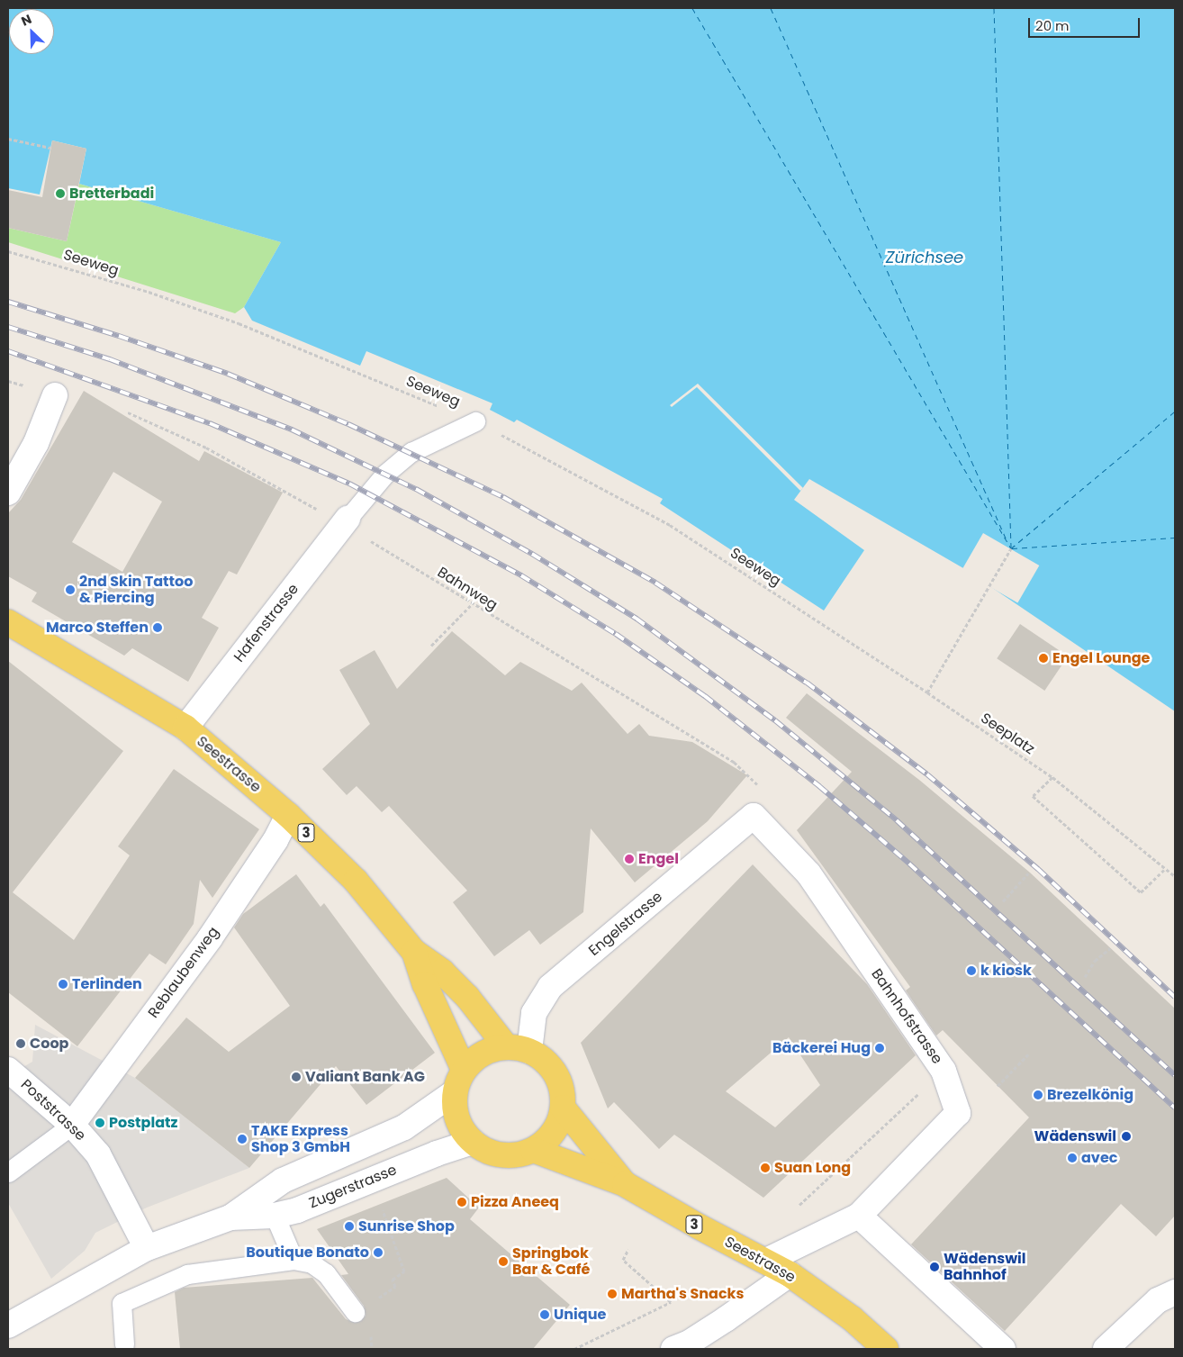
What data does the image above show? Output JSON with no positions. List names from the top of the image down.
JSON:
{
  "streets": {
    "main road": ["Seestrasse", "3"],
    "street": [
      "Hafenstrasse",
      "Engelstrasse",
      "Reblaubenweg",
      "Bahnhofstrasse",
      "Poststrasse",
      "Zugerstrasse"
    ],
    "path": ["Seeweg", "Bahnweg", "Seeplatz"]
  },
  "crossings": [
    ["Seeweg", "Seeplatz"],
    ["Bahnweg", "Hafenstrasse"],
    ["Bahnweg", "Engelstrasse"],
    ["Bahnweg", "Bahnhofstrasse"],
    ["Hafenstrasse", "Seestrasse"],
    ["Seestrasse", "Engelstrasse"],
    ["Seestrasse", "Reblaubenweg"],
    ["Seestrasse", "Bahnhofstrasse"],
    ["Seestrasse", "Zugerstrasse"],
    ["Engelstrasse", "Bahnhofstrasse"],
    ["Engelstrasse", "Zugerstrasse"],
    ["Reblaubenweg", "Poststrasse"],
    ["Poststrasse", "Zugerstrasse"]
  ],
  "water": ["Zürichsee"],
  "places": [
    "Bretterbadi",
    "2nd Skin Tattoo & Piercing",
    "Marco Steffen",
    "Engel Lounge",
    "Engel",
    "k kiosk",
    "Terlinden",
    "Coop",
    "Bäckerei Hug",
    "Valiant Bank AG",
    "Brezelkönig",
    "Postplatz",
    "Wädenswil",
    "TAKE Express Shop 3 GmbH",
    "avec",
    "Suan Long",
    "Pizza Aneeq",
    "Sunrise Shop",
    "Boutique Bonato",
    "Springbok Bar & Café",
    "Wädenswil Bahnhof",
    "Martha's Snacks",
    "Unique"
  ],
  "scale_bar": "20 m",
  "north": "top left"
}
